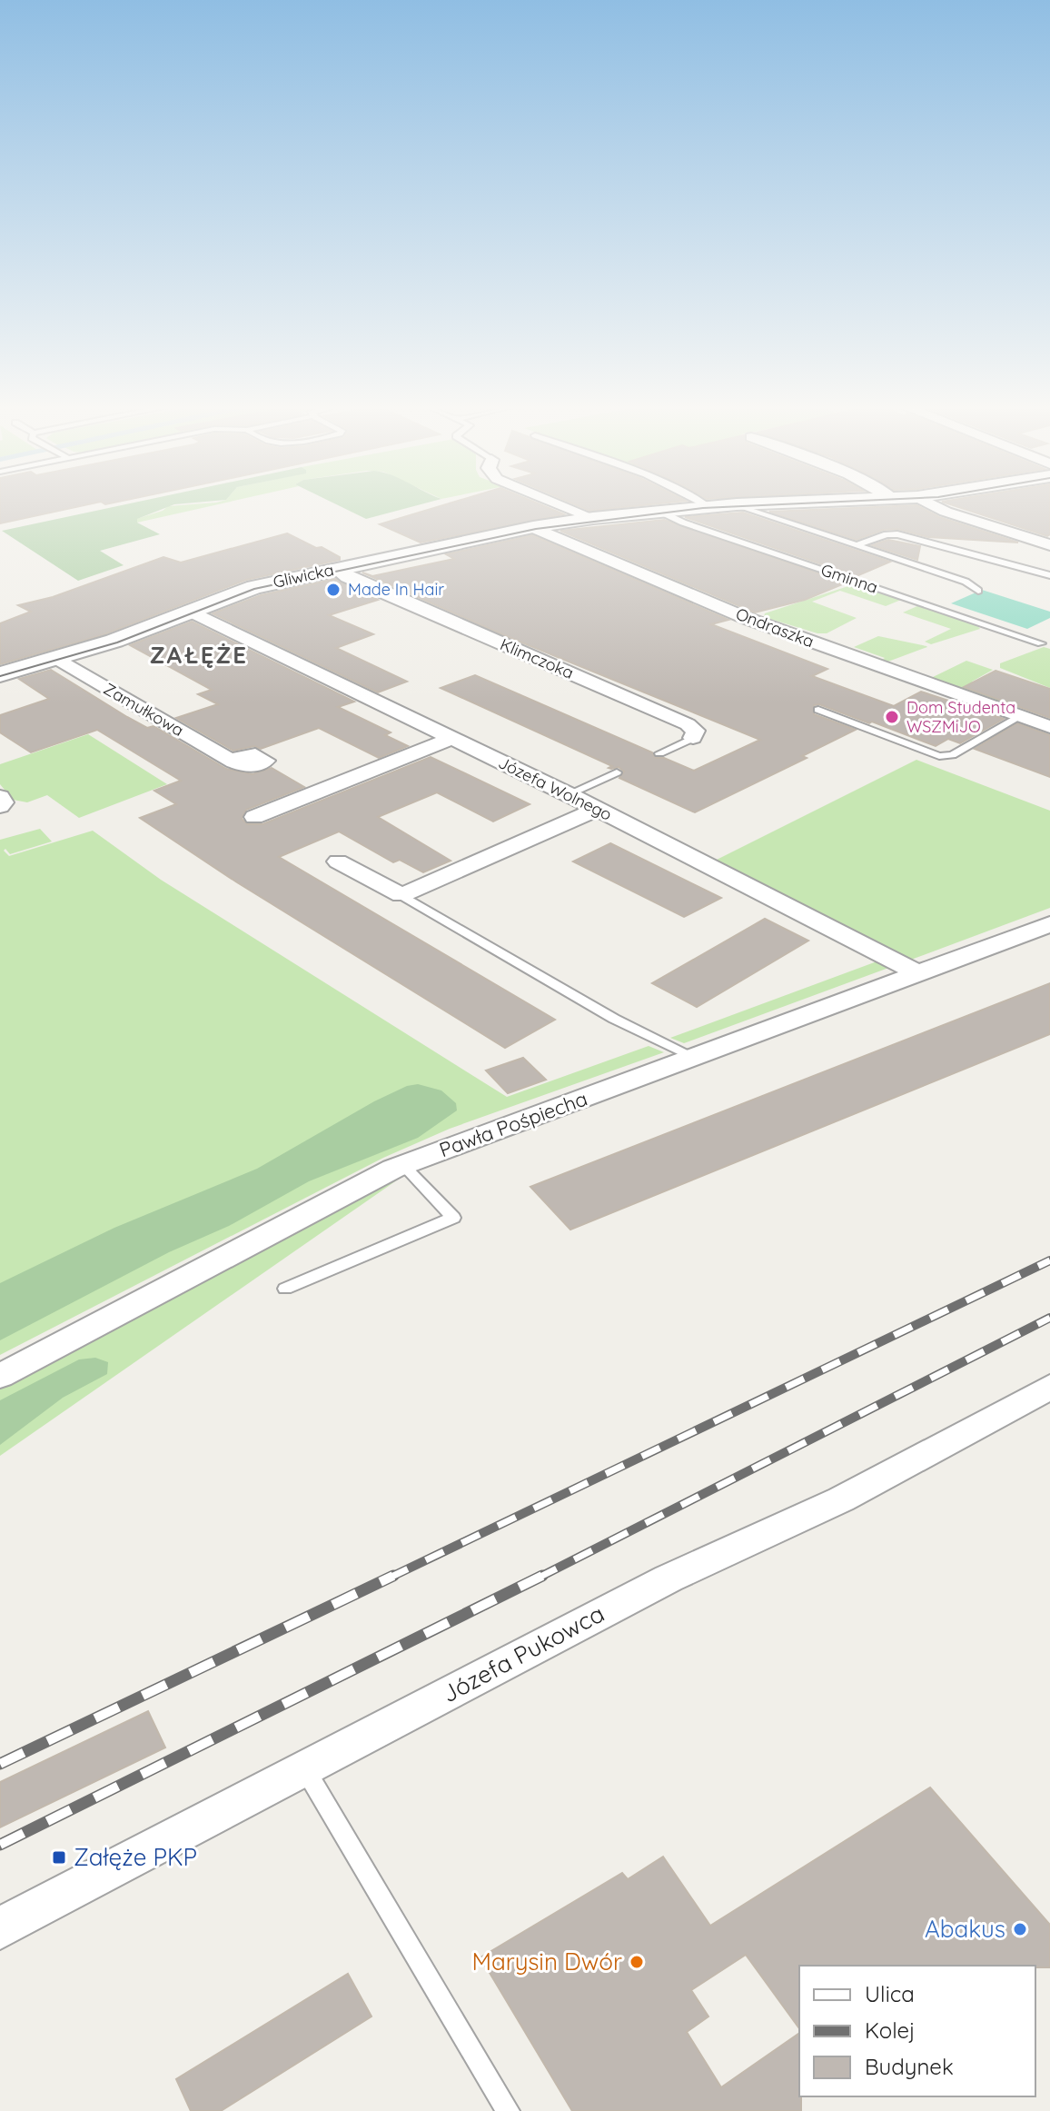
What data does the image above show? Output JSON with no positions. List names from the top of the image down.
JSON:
{
  "streets": {
    "street": [
      "Gliwicka",
      "Ondraszka",
      "Klimczoka",
      "Zamułkowa",
      "Józefa Wolnego",
      "Pawła Pośpiecha",
      "Józefa Pukowca"
    ],
    "lane": ["Gminna"]
  },
  "crossings": [
    ["Gliwicka", "Gminna"],
    ["Gliwicka", "Ondraszka"],
    ["Gliwicka", "Klimczoka"],
    ["Gliwicka", "Zamułkowa"],
    ["Gliwicka", "Józefa Wolnego"],
    ["Józefa Wolnego", "Pawła Pośpiecha"]
  ],
  "districts": ["ZAŁĘŻE"],
  "places": {
    "other": [
      "Made In Hair",
      "Dom Studenta WSZMiJO",
      "Abakus",
      "Marysin Dwór"
    ],
    "transit": ["Załęże PKP"]
  },
  "legend": ["Ulica", "Kolej", "Budynek"]
}
